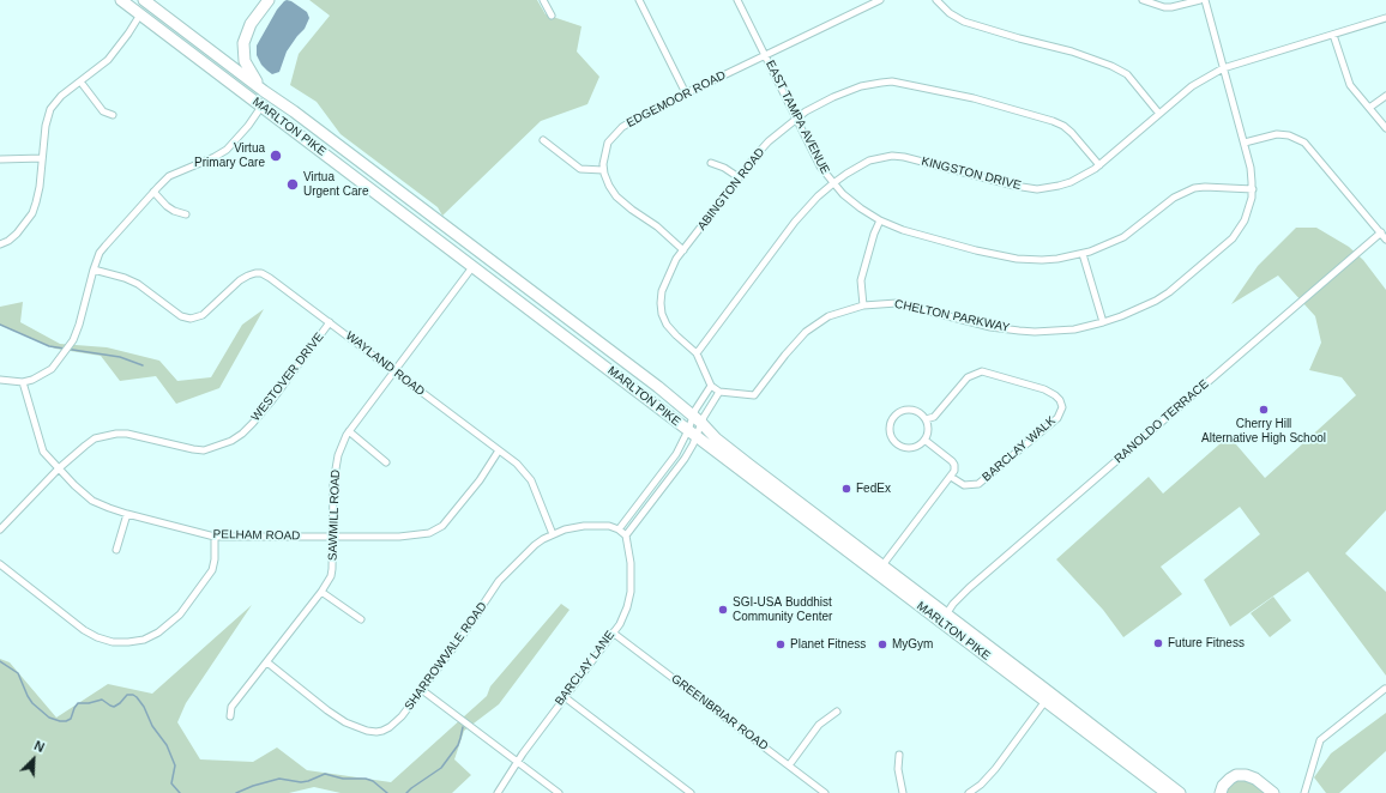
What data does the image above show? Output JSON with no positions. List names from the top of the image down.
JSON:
{
  "streets": {
    "highway": ["MARLTON PIKE"],
    "street": [
      "EDGEMOOR ROAD",
      "EAST TAMPA AVENUE",
      "KINGSTON DRIVE",
      "ABINGTON ROAD",
      "CHELTON PARKWAY",
      "WAYLAND ROAD",
      "WESTOVER DRIVE",
      "RANOLDO TERRACE",
      "BARCLAY WALK",
      "SAWMILL ROAD",
      "PELHAM ROAD",
      "SHARROWVALE ROAD",
      "BARCLAY LANE",
      "GREENBRIAR ROAD"
    ]
  },
  "crossings": [
    ["EDGEMOOR ROAD", "EAST TAMPA AVENUE"],
    ["EAST TAMPA AVENUE", "KINGSTON DRIVE"],
    ["EAST TAMPA AVENUE", "ABINGTON ROAD"],
    ["EAST TAMPA AVENUE", "CHELTON PARKWAY"],
    ["MARLTON PIKE", "RANOLDO TERRACE"],
    ["MARLTON PIKE", "SAWMILL ROAD"],
    ["KINGSTON DRIVE", "ABINGTON ROAD"],
    ["KINGSTON DRIVE", "CHELTON PARKWAY"],
    ["WAYLAND ROAD", "WESTOVER DRIVE"],
    ["WAYLAND ROAD", "SAWMILL ROAD"],
    ["WAYLAND ROAD", "PELHAM ROAD"],
    ["WAYLAND ROAD", "SHARROWVALE ROAD"],
    ["WESTOVER DRIVE", "PELHAM ROAD"],
    ["SAWMILL ROAD", "PELHAM ROAD"],
    ["SAWMILL ROAD", "SHARROWVALE ROAD"],
    ["SHARROWVALE ROAD", "BARCLAY LANE"],
    ["BARCLAY LANE", "GREENBRIAR ROAD"]
  ],
  "places": [
    "Virtua Primary Care",
    "Virtua Urgent Care",
    "Cherry Hill Alternative High School",
    "FedEx",
    "SGI-USA Buddhist Community Center",
    "Future Fitness",
    "Planet Fitness",
    "MyGym"
  ],
  "north": "top right"
}
